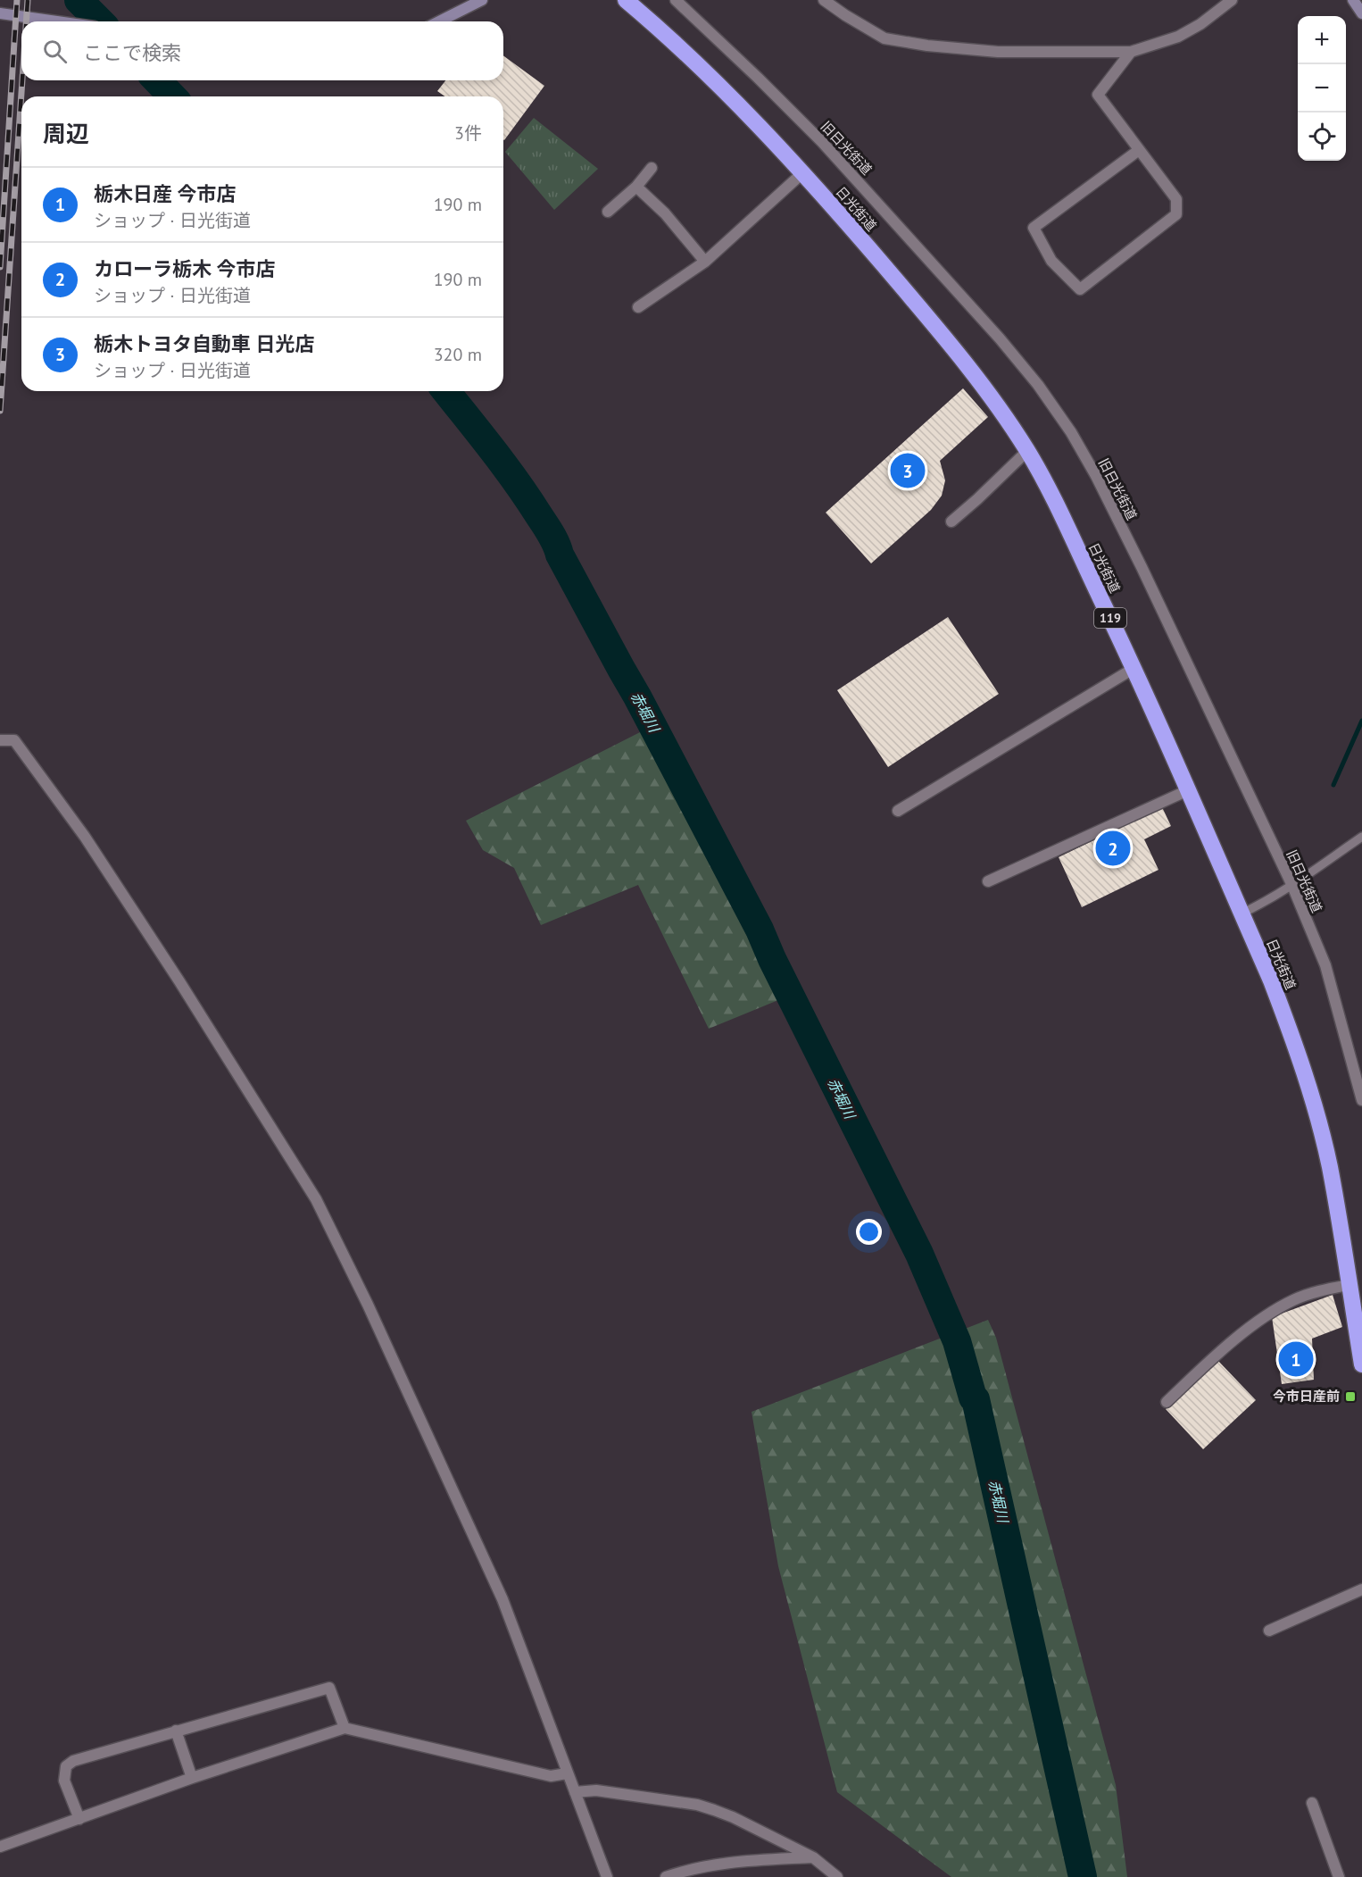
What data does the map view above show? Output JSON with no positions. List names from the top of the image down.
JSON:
{
  "streets": {
    "highway": ["日光街道", "119"],
    "street": ["旧日光街道"]
  },
  "water": ["赤堀川"],
  "places": {
    "transit": ["今市日産前"]
  },
  "page": {
    "map_buttons": ["+", "−"],
    "search": "ここで検索",
    "heading": ["周辺", "3件"],
    "list": [
      {
        "mark": "1",
        "name": "栃木日産 今市店",
        "note": "ショップ · 日光街道",
        "value": "190 m"
      },
      {
        "mark": "2",
        "name": "カローラ栃木 今市店",
        "note": "ショップ · 日光街道",
        "value": "190 m"
      },
      {
        "mark": "3",
        "name": "栃木トヨタ自動車 日光店",
        "note": "ショップ · 日光街道",
        "value": "320 m"
      }
    ],
    "pins": ["3", "2", "1"]
  }
}
